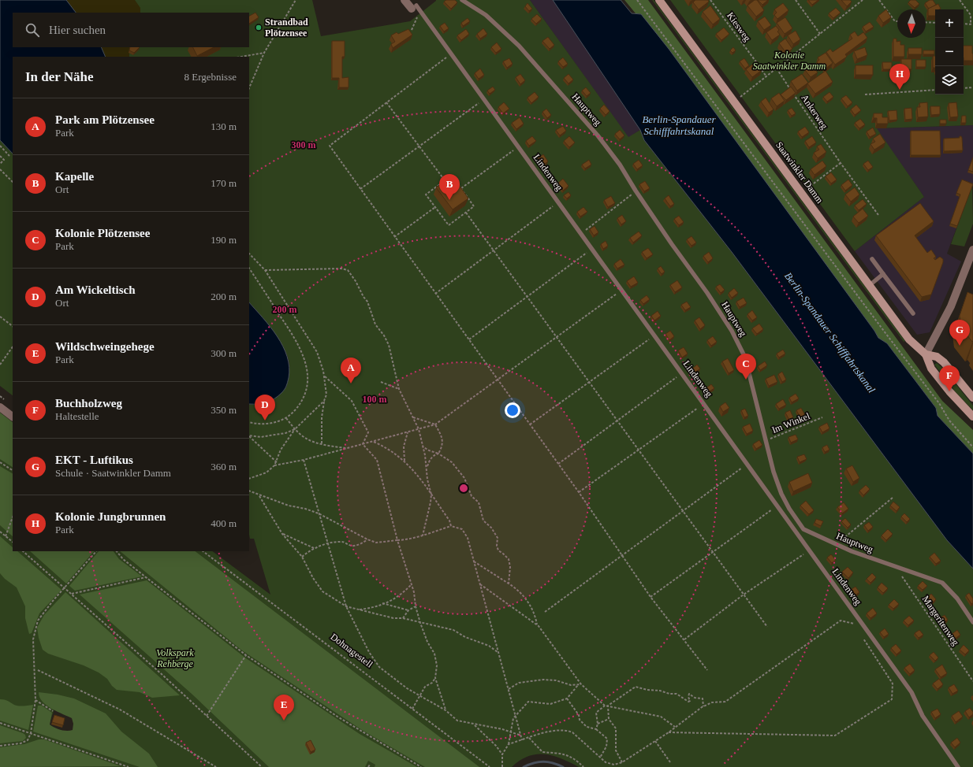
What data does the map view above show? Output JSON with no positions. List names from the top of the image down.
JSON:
{
  "streets": {
    "main road": ["Saatwinkler Damm"],
    "lane": ["Hauptweg", "Lindenweg"],
    "path": [
      "Kiesweg",
      "Ankerweg",
      "Im Winkel",
      "Margeritenweg",
      "Dohnagestell"
    ]
  },
  "crossings": [
    ["Hauptweg", "Im Winkel"],
    ["Hauptweg", "Margeritenweg"]
  ],
  "water": ["Berlin-Spandauer Schifffahrtskanal"],
  "parks": ["Kolonie Saatwinkler Damm", "Volkspark Rehberge"],
  "places": ["Strandbad Plötzensee"],
  "north": "bottom",
  "page": {
    "map_buttons": ["+", "−"],
    "search": "Hier suchen",
    "heading": ["In der Nähe", "8 Ergebnisse"],
    "pins": [
      "H",
      "B",
      "G",
      "C",
      "A",
      "F",
      "D",
      "E"
    ],
    "list": [
      {
        "mark": "A",
        "name": "Park am Plötzensee",
        "note": "Park",
        "value": "130 m"
      },
      {
        "mark": "B",
        "name": "Kapelle",
        "note": "Ort",
        "value": "170 m"
      },
      {
        "mark": "C",
        "name": "Kolonie Plötzensee",
        "note": "Park",
        "value": "190 m"
      },
      {
        "mark": "D",
        "name": "Am Wickeltisch",
        "note": "Ort",
        "value": "200 m"
      },
      {
        "mark": "E",
        "name": "Wildschweingehege",
        "note": "Park",
        "value": "300 m"
      },
      {
        "mark": "F",
        "name": "Buchholzweg",
        "note": "Haltestelle",
        "value": "350 m"
      },
      {
        "mark": "G",
        "name": "EKT - Luftikus",
        "note": "Schule · Saatwinkler Damm",
        "value": "360 m"
      },
      {
        "mark": "H",
        "name": "Kolonie Jungbrunnen",
        "note": "Park",
        "value": "400 m"
      }
    ]
  },
  "rings": ["300 m", "200 m", "100 m"]
}
